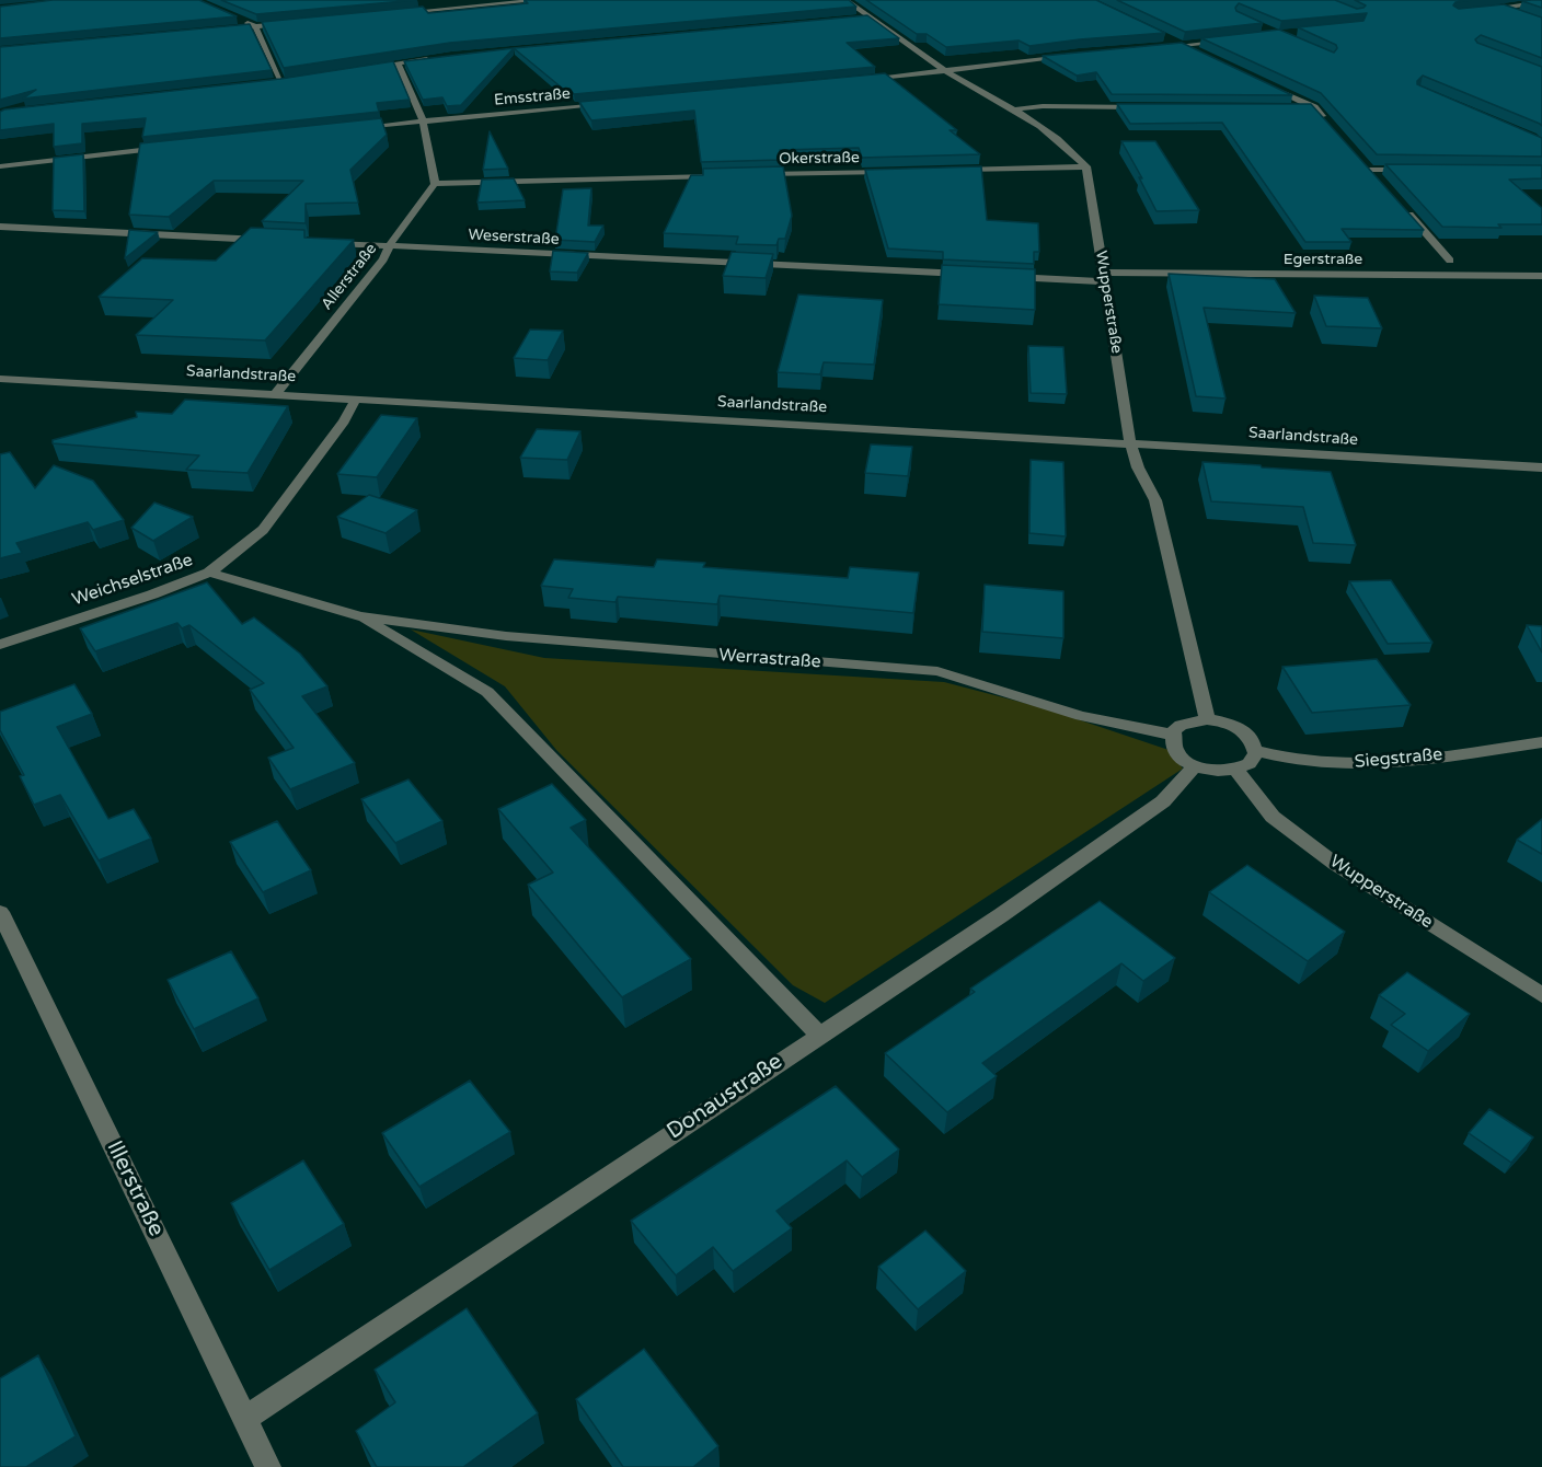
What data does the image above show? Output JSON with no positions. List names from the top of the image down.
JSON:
{
  "streets": {
    "street": [
      "Emsstraße",
      "Okerstraße",
      "Weserstraße",
      "Egerstraße",
      "Allerstraße",
      "Wupperstraße",
      "Saarlandstraße",
      "Weichselstraße",
      "Werrastraße",
      "Siegstraße",
      "Donaustraße",
      "Illerstraße"
    ]
  },
  "crossings": [
    ["Weserstraße", "Allerstraße"],
    ["Egerstraße", "Wupperstraße"],
    ["Allerstraße", "Saarlandstraße"],
    ["Wupperstraße", "Saarlandstraße"],
    ["Wupperstraße", "Werrastraße"],
    ["Wupperstraße", "Siegstraße"],
    ["Wupperstraße", "Donaustraße"],
    ["Saarlandstraße", "Weichselstraße"],
    ["Weichselstraße", "Werrastraße"],
    ["Werrastraße", "Siegstraße"],
    ["Werrastraße", "Donaustraße"],
    ["Siegstraße", "Donaustraße"],
    ["Donaustraße", "Illerstraße"]
  ]
}
